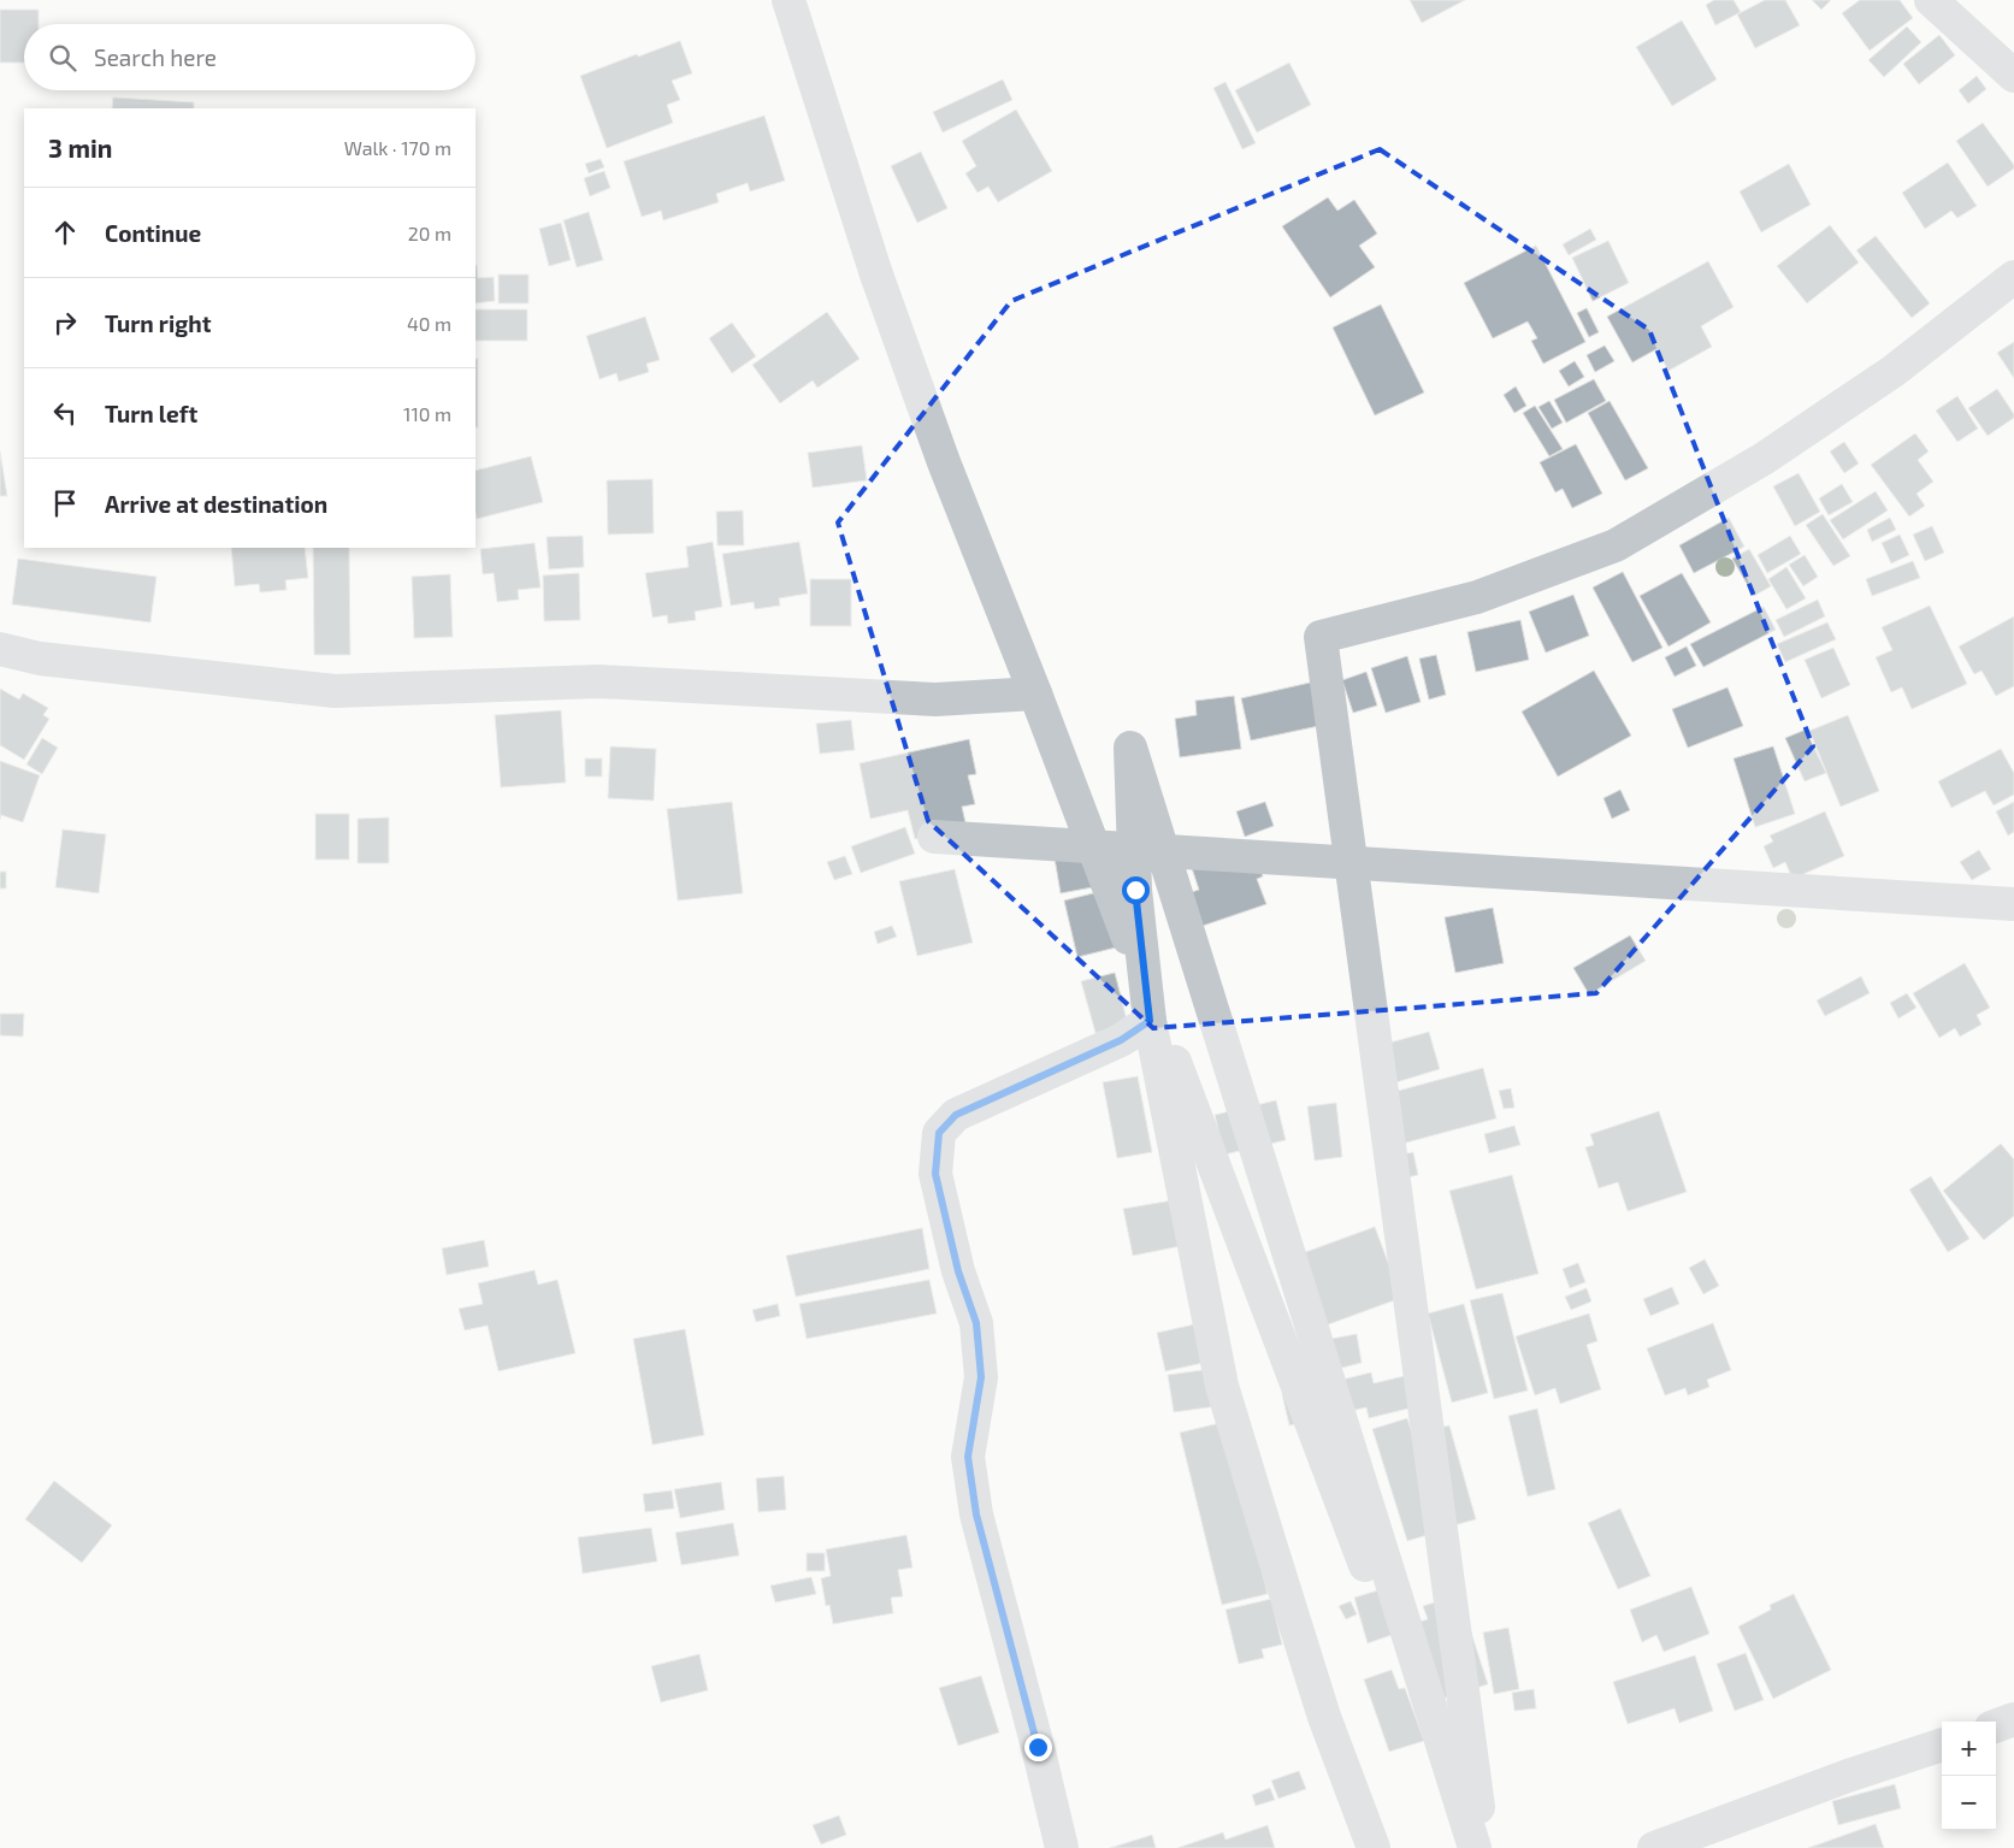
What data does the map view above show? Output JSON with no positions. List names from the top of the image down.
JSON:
{
  "page": {
    "search": "Search here",
    "heading": ["3 min", "Walk · 170 m"],
    "list": [
      ["Continue", "20 m"],
      ["Turn right", "40 m"],
      ["Turn left", "110 m"],
      "Arrive at destination"
    ],
    "map_buttons": ["+", "−"]
  }
}
